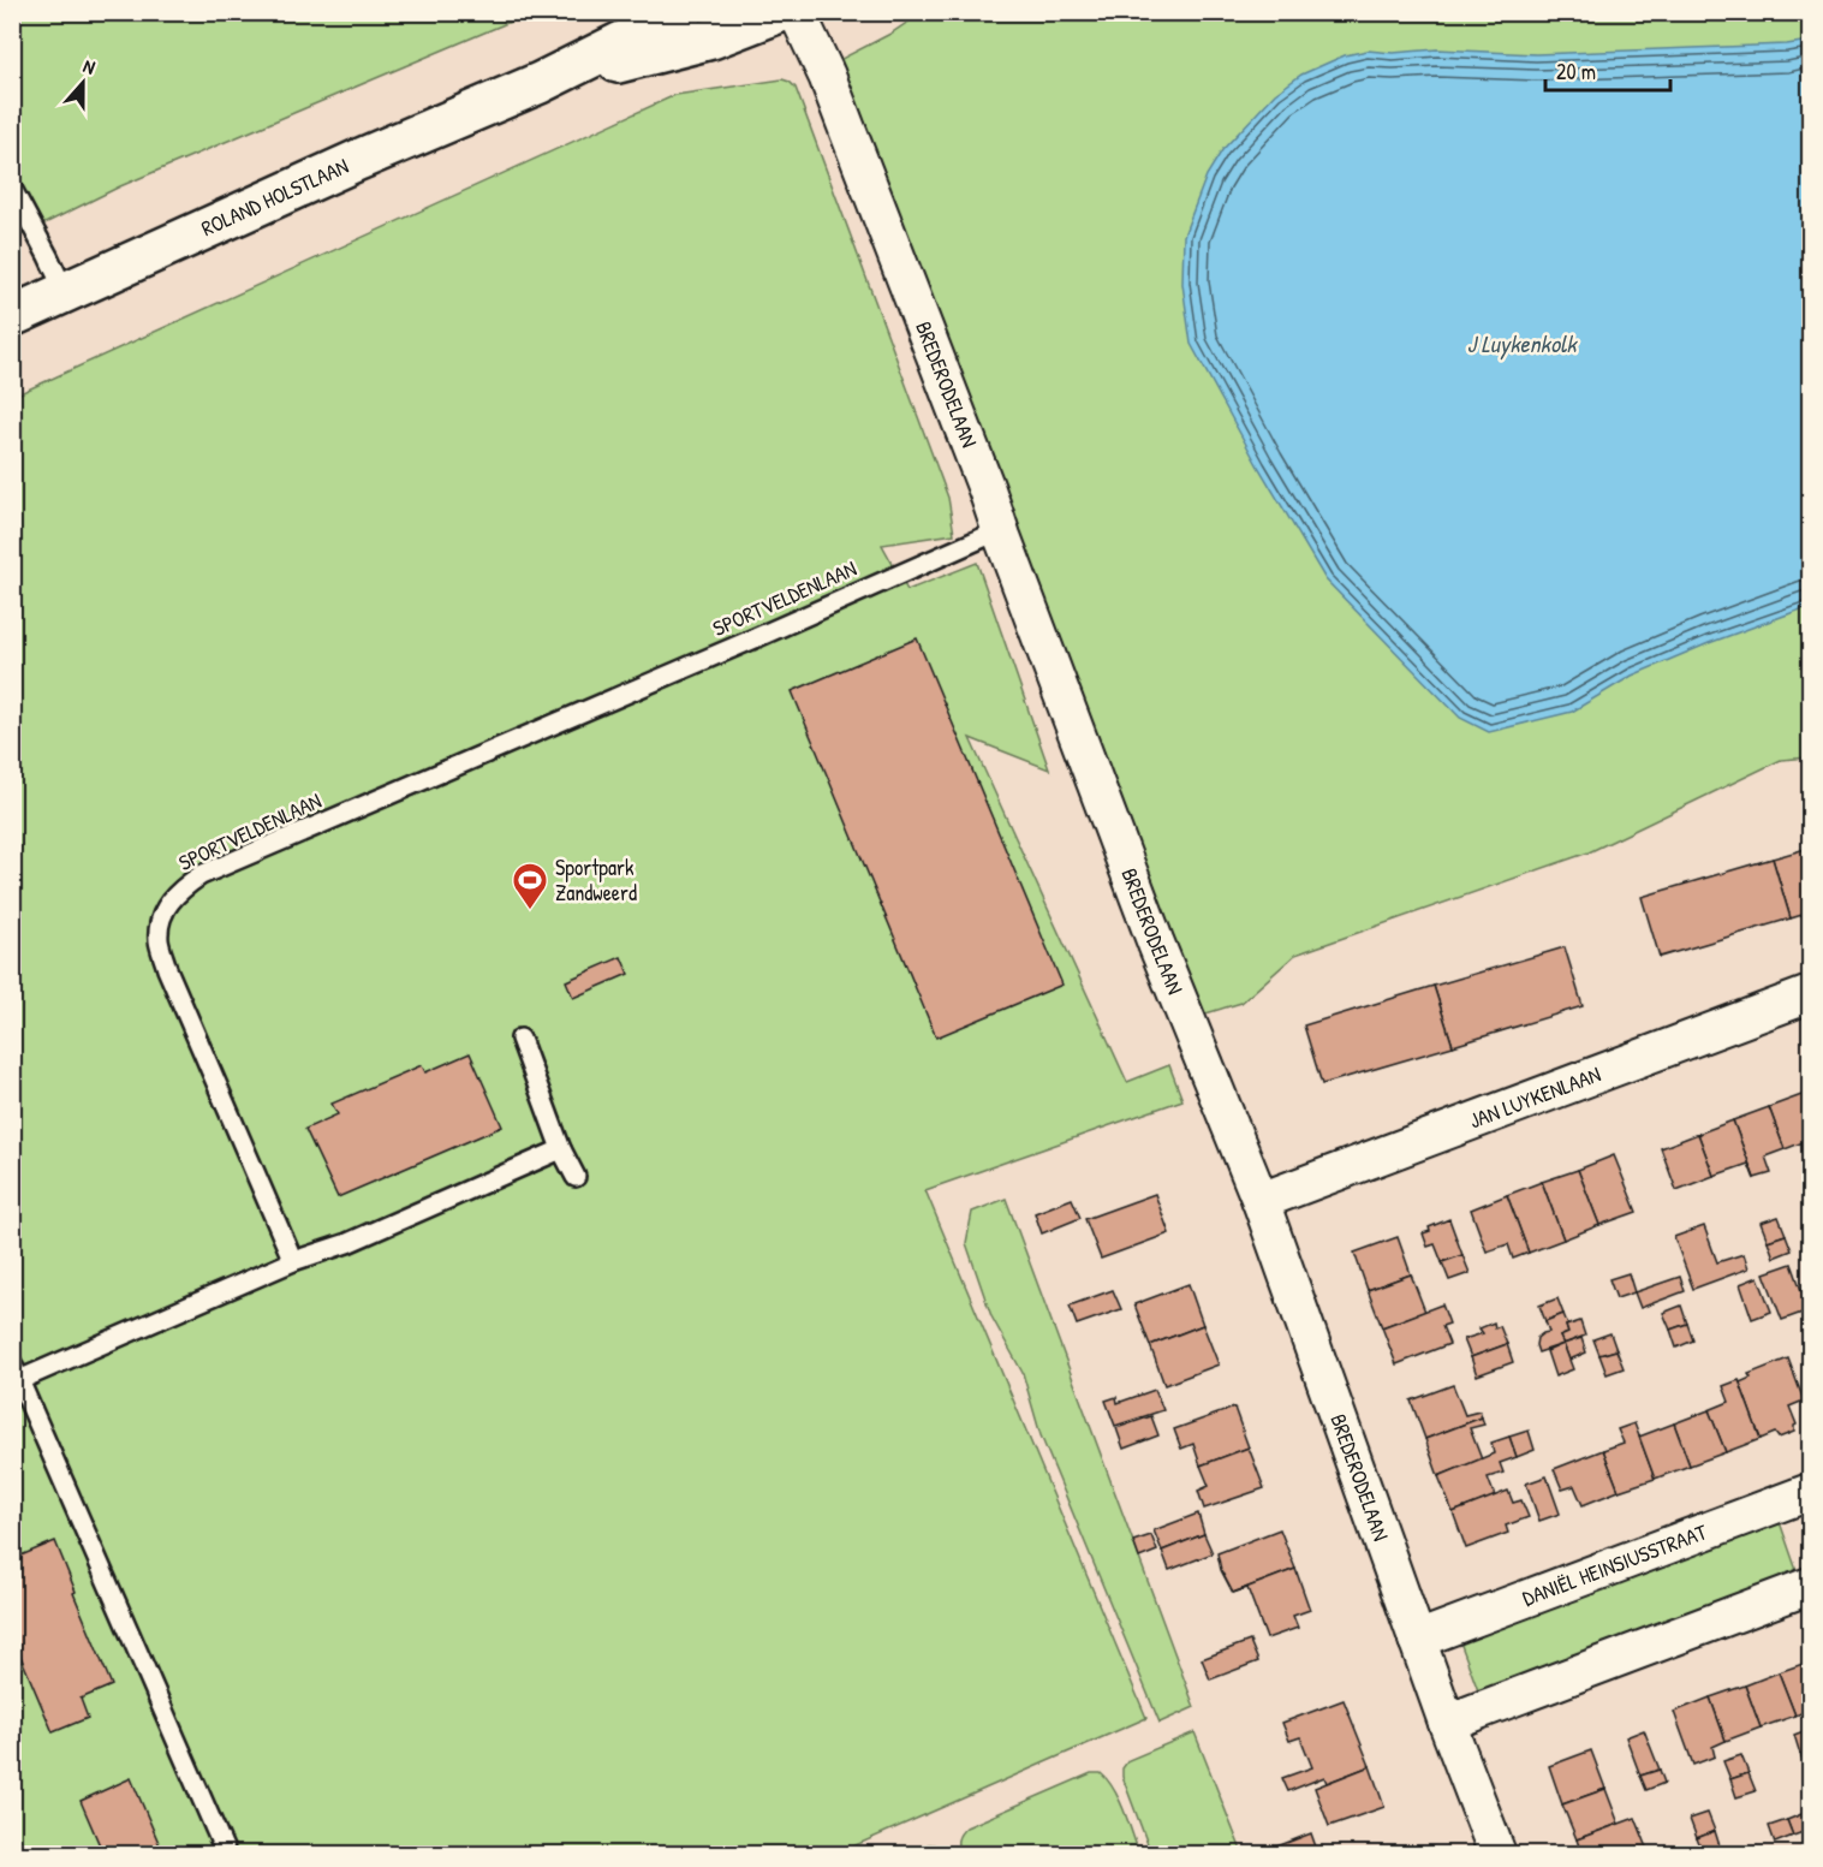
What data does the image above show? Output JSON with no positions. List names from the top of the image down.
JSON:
{
  "streets": {
    "street": [
      "ROLAND HOLSTLAAN",
      "BREDERODELAAN",
      "JAN LUYKENLAAN",
      "DANIËL HEINSIUSSTRAAT"
    ],
    "lane": ["SPORTVELDENLAAN"]
  },
  "crossings": [
    ["BREDERODELAAN", "SPORTVELDENLAAN"],
    ["BREDERODELAAN", "JAN LUYKENLAAN"],
    ["BREDERODELAAN", "DANIËL HEINSIUSSTRAAT"]
  ],
  "water": ["J Luykenkolk"],
  "places": {
    "sports": ["Sportpark Zandweerd"]
  },
  "scale_bar": "20 m",
  "north": "top"
}
